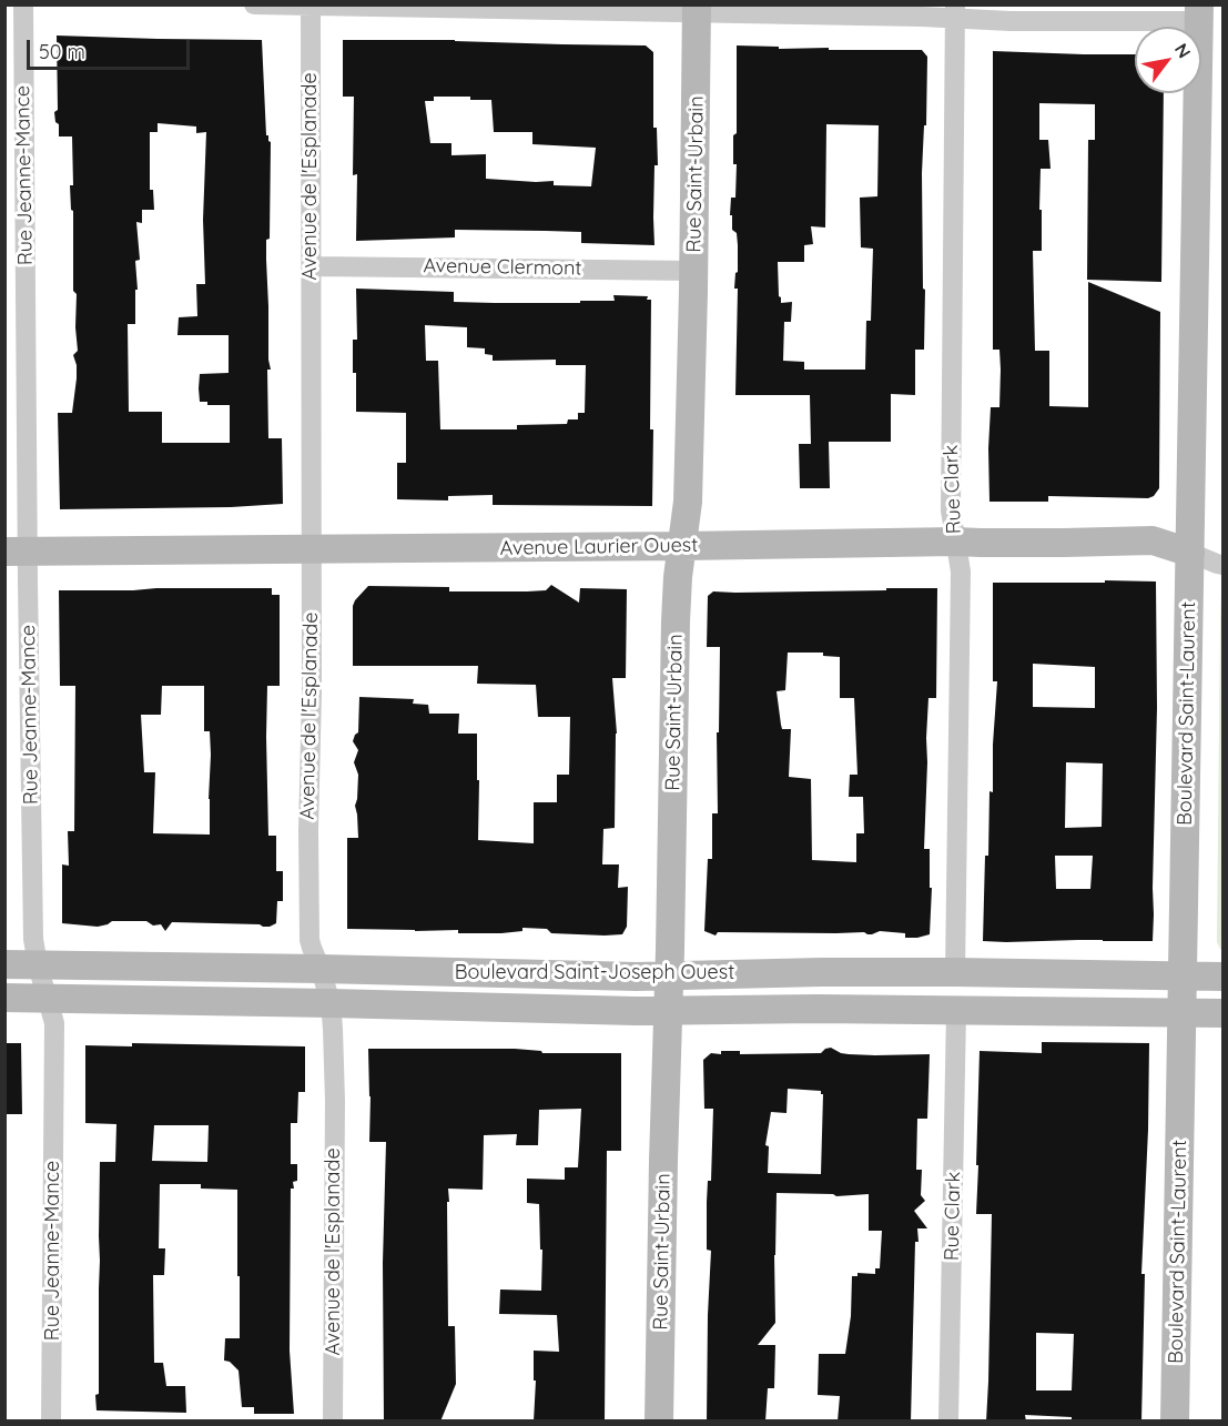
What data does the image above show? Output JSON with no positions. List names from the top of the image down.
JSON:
{
  "streets": {
    "main road": [
      "Rue Saint-Urbain",
      "Avenue Laurier Ouest",
      "Boulevard Saint-Laurent",
      "Boulevard Saint-Joseph Ouest"
    ],
    "street": [
      "Rue Jeanne-Mance",
      "Avenue de l'Esplanade",
      "Avenue Clermont",
      "Rue Clark"
    ]
  },
  "crossings": [
    ["Rue Saint-Urbain", "Avenue Clermont"],
    ["Rue Saint-Urbain", "Avenue Laurier Ouest"],
    ["Rue Saint-Urbain", "Boulevard Saint-Joseph Ouest"],
    ["Rue Jeanne-Mance", "Avenue Laurier Ouest"],
    ["Rue Jeanne-Mance", "Boulevard Saint-Joseph Ouest"],
    ["Avenue de l'Esplanade", "Avenue Clermont"],
    ["Avenue de l'Esplanade", "Avenue Laurier Ouest"],
    ["Avenue de l'Esplanade", "Boulevard Saint-Joseph Ouest"],
    ["Rue Clark", "Avenue Laurier Ouest"],
    ["Rue Clark", "Boulevard Saint-Joseph Ouest"],
    ["Avenue Laurier Ouest", "Boulevard Saint-Laurent"],
    ["Boulevard Saint-Laurent", "Boulevard Saint-Joseph Ouest"]
  ],
  "scale_bar": "50 m",
  "north": "top right"
}
